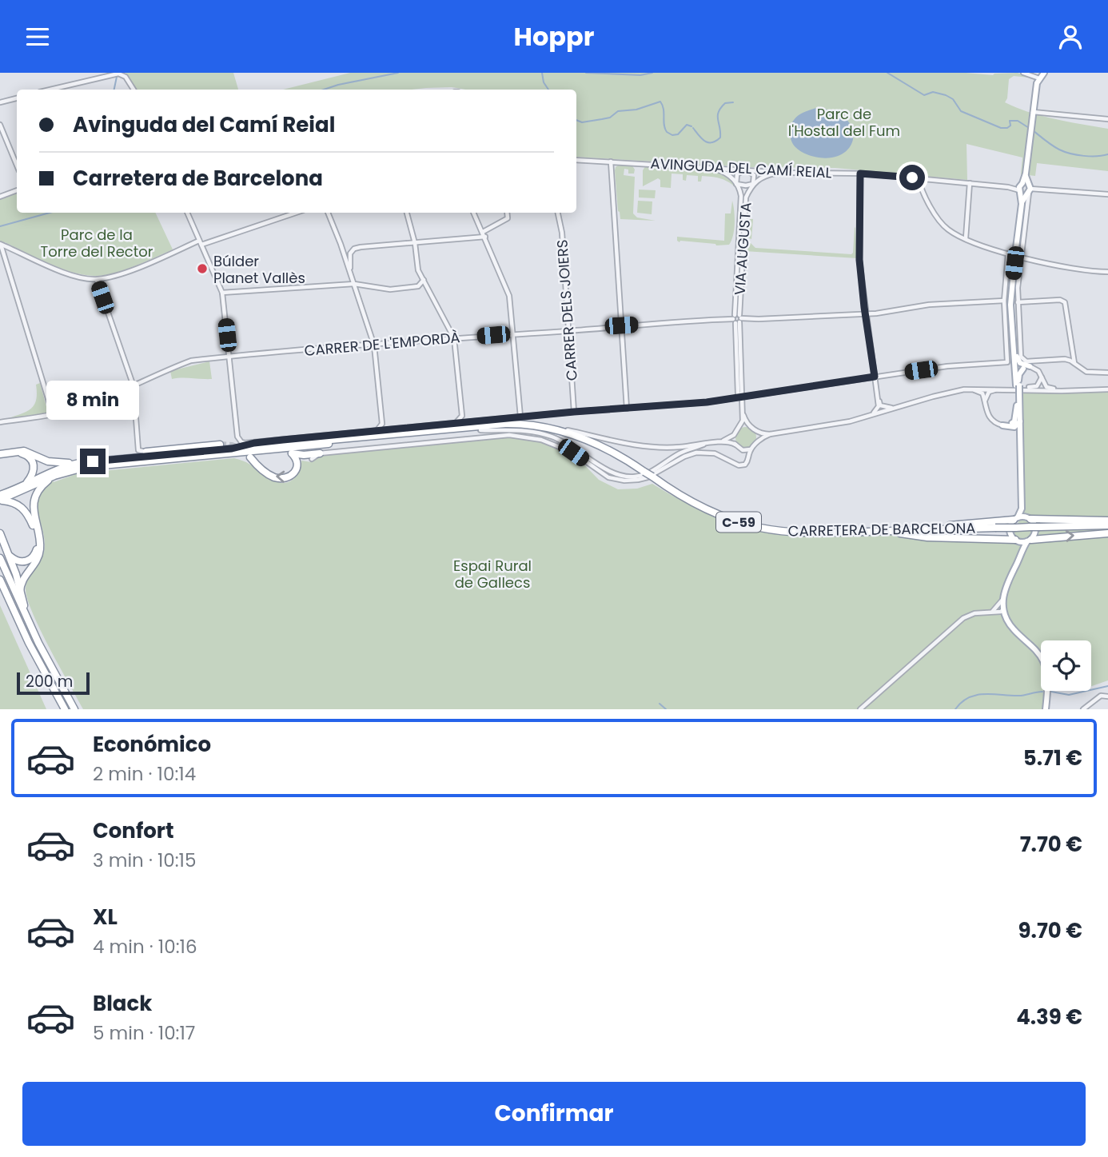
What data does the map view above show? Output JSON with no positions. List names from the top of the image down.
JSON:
{
  "streets": {
    "highway": ["C-59", "CARRETERA DE BARCELONA"],
    "street": [
      "AVINGUDA DEL CAMÍ REIAL",
      "VIA AUGUSTA",
      "CARRER DELS JOIERS",
      "CARRER DE L'EMPORDÀ"
    ]
  },
  "crossings": [
    ["AVINGUDA DEL CAMÍ REIAL", "VIA AUGUSTA"],
    ["VIA AUGUSTA", "CARRER DE L'EMPORDÀ"],
    ["CARRER DELS JOIERS", "CARRER DE L'EMPORDÀ"]
  ],
  "parks": ["Parc de l'Hostal del Fum", "Parc de la Torre del Rector", "Espai Rural de Gallecs"],
  "places": ["Búlder Planet Vallès"],
  "scale_bar": "200 m",
  "page": {
    "header": "Hoppr",
    "banner": ["Avinguda del Camí Reial", "Carretera de Barcelona"],
    "bubble": "8 min",
    "scale": "200 m",
    "list": [
      {
        "name": "Económico",
        "note": "2 min · 10:14",
        "value": "5.71 €"
      },
      {
        "name": "Confort",
        "note": "3 min · 10:15",
        "value": "7.70 €"
      },
      {
        "name": "XL",
        "note": "4 min · 10:16",
        "value": "9.70 €"
      },
      {
        "name": "Black",
        "note": "5 min · 10:17",
        "value": "4.39 €"
      }
    ],
    "buttons": "Confirmar"
  }
}
